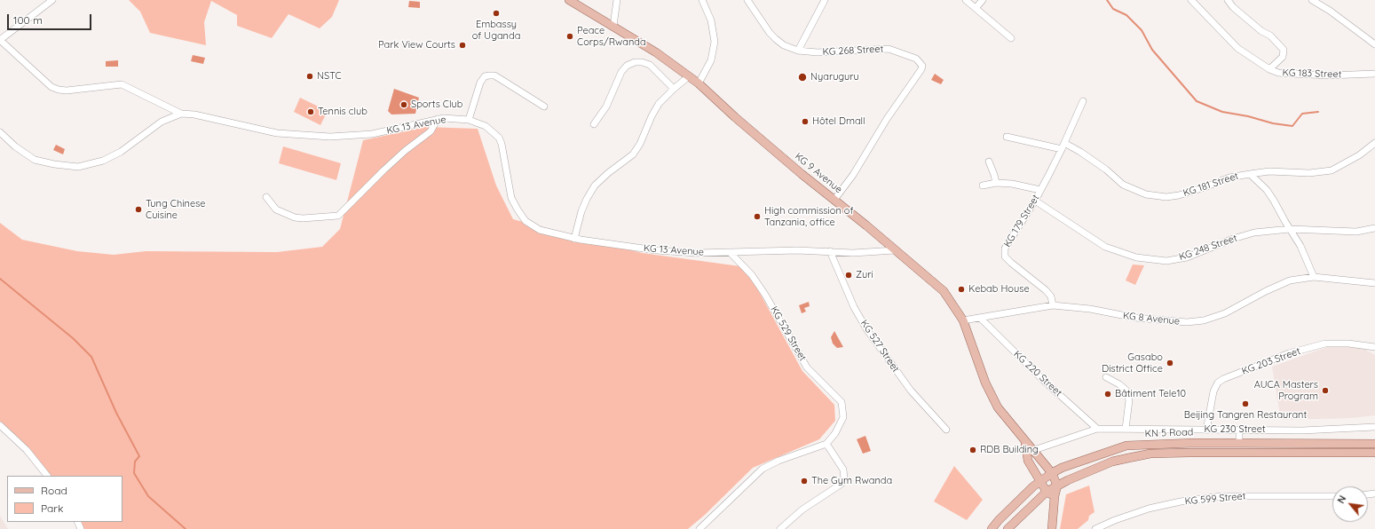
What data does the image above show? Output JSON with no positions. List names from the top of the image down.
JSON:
{
  "streets": {
    "main road": ["KG 9 Avenue", "KN 5 Road"],
    "street": [
      "KG 268 Street",
      "KG 183 Street",
      "KG 13 Avenue",
      "KG 181 Street",
      "KG 179 Street",
      "KG 248 Street",
      "KG 8 Avenue",
      "KG 529 Street",
      "KG 527 Street",
      "KG 203 Street",
      "KG 220 Street",
      "KG 230 Street",
      "KG 599 Street"
    ]
  },
  "crossings": [
    ["KG 268 Street", "KG 9 Avenue"],
    ["KG 13 Avenue", "KG 9 Avenue"],
    ["KG 13 Avenue", "KG 529 Street"],
    ["KG 13 Avenue", "KG 527 Street"],
    ["KG 9 Avenue", "KG 8 Avenue"],
    ["KG 9 Avenue", "KG 230 Street"],
    ["KG 9 Avenue", "KN 5 Road"],
    ["KG 181 Street", "KG 179 Street"],
    ["KG 181 Street", "KG 248 Street"],
    ["KG 181 Street", "KG 8 Avenue"],
    ["KG 179 Street", "KG 248 Street"],
    ["KG 179 Street", "KG 8 Avenue"],
    ["KG 8 Avenue", "KG 220 Street"],
    ["KG 203 Street", "KG 230 Street"],
    ["KG 220 Street", "KG 230 Street"]
  ],
  "places": [
    "Embassy of Uganda",
    "Peace Corps/Rwanda",
    "Park View Courts",
    "NSTC",
    "Nyaruguru",
    "Sports Club",
    "Tennis club",
    "Hôtel Dmall",
    "Tung Chinese Cuisine",
    "High commission of Tanzania, office",
    "Zuri",
    "Kebab House",
    "Gasabo District Office",
    "AUCA Masters Program",
    "Bâtiment Tele10",
    "Beijing Tangren Restaurant",
    "RDB Building",
    "The Gym Rwanda"
  ],
  "legend": ["Road", "Park"],
  "scale_bar": "100 m",
  "north": "top left"
}
